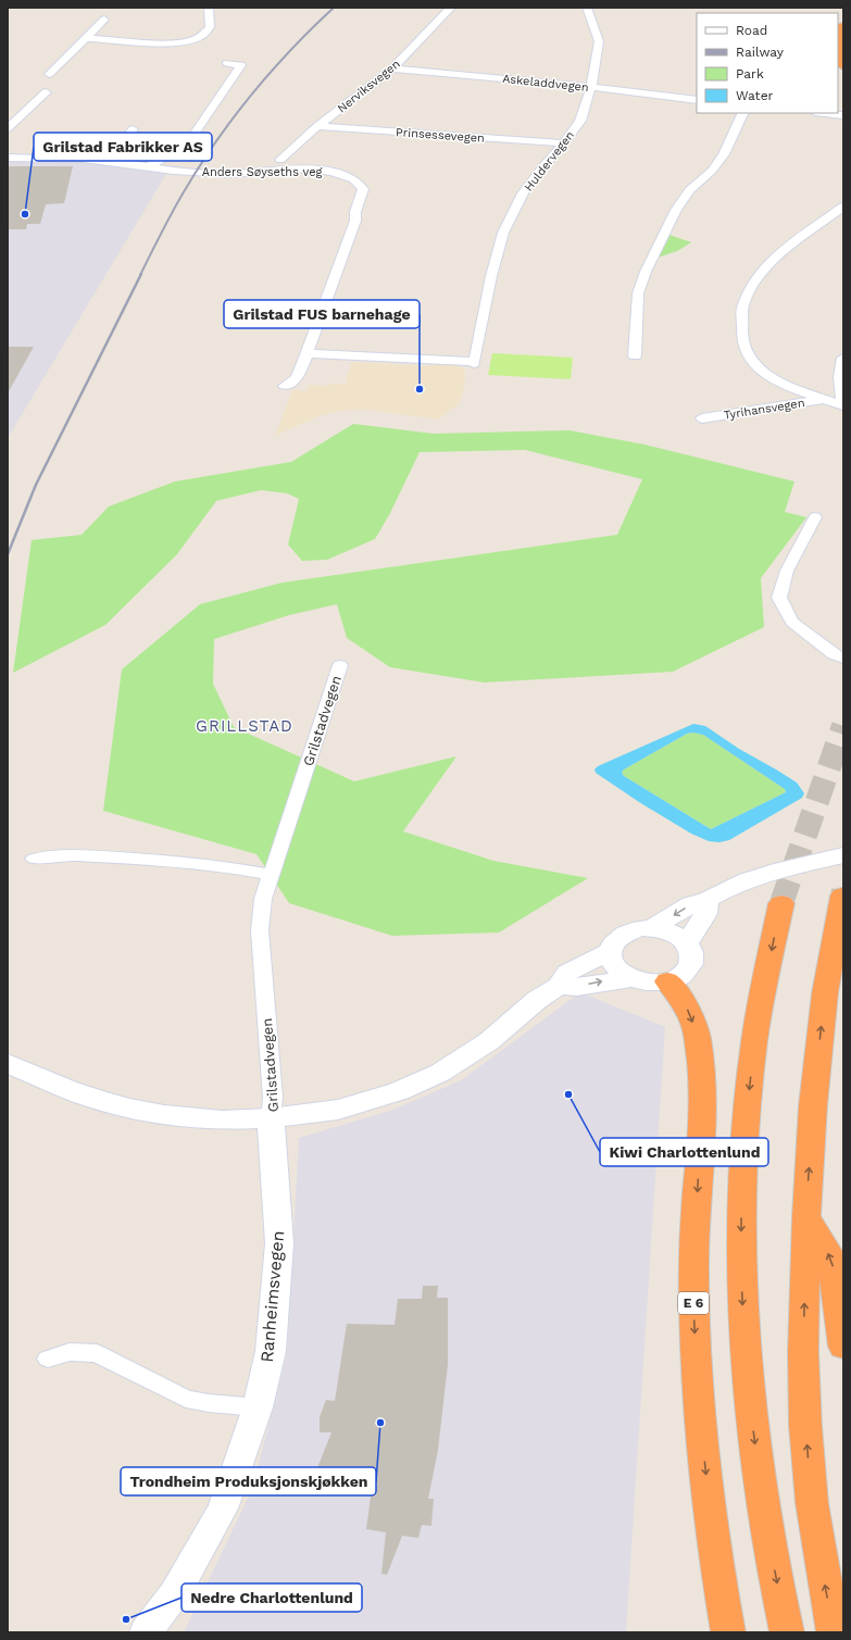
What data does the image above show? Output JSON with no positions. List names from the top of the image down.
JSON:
{
  "streets": {
    "highway": ["E 6"],
    "street": [
      "Askeladdvegen",
      "Nerviksvegen",
      "Prinsessevegen",
      "Huldervegen",
      "Anders Søyseths veg",
      "Tyrihansvegen",
      "Grilstadvegen",
      "Ranheimsvegen"
    ]
  },
  "crossings": [
    ["Askeladdvegen", "Nerviksvegen"],
    ["Askeladdvegen", "Huldervegen"],
    ["Nerviksvegen", "Prinsessevegen"],
    ["Prinsessevegen", "Huldervegen"],
    ["Huldervegen", "Anders Søyseths veg"],
    ["Grilstadvegen", "Ranheimsvegen"],
    ["Grilstadvegen", "E 6"]
  ],
  "districts": ["GRILLSTAD"],
  "places": [
    "Grilstad Fabrikker AS",
    "Grilstad FUS barnehage",
    "Kiwi Charlottenlund",
    "Trondheim Produksjonskjøkken",
    "Nedre Charlottenlund"
  ],
  "legend": [
    "Road",
    "Railway",
    "Park",
    "Water"
  ]
}
